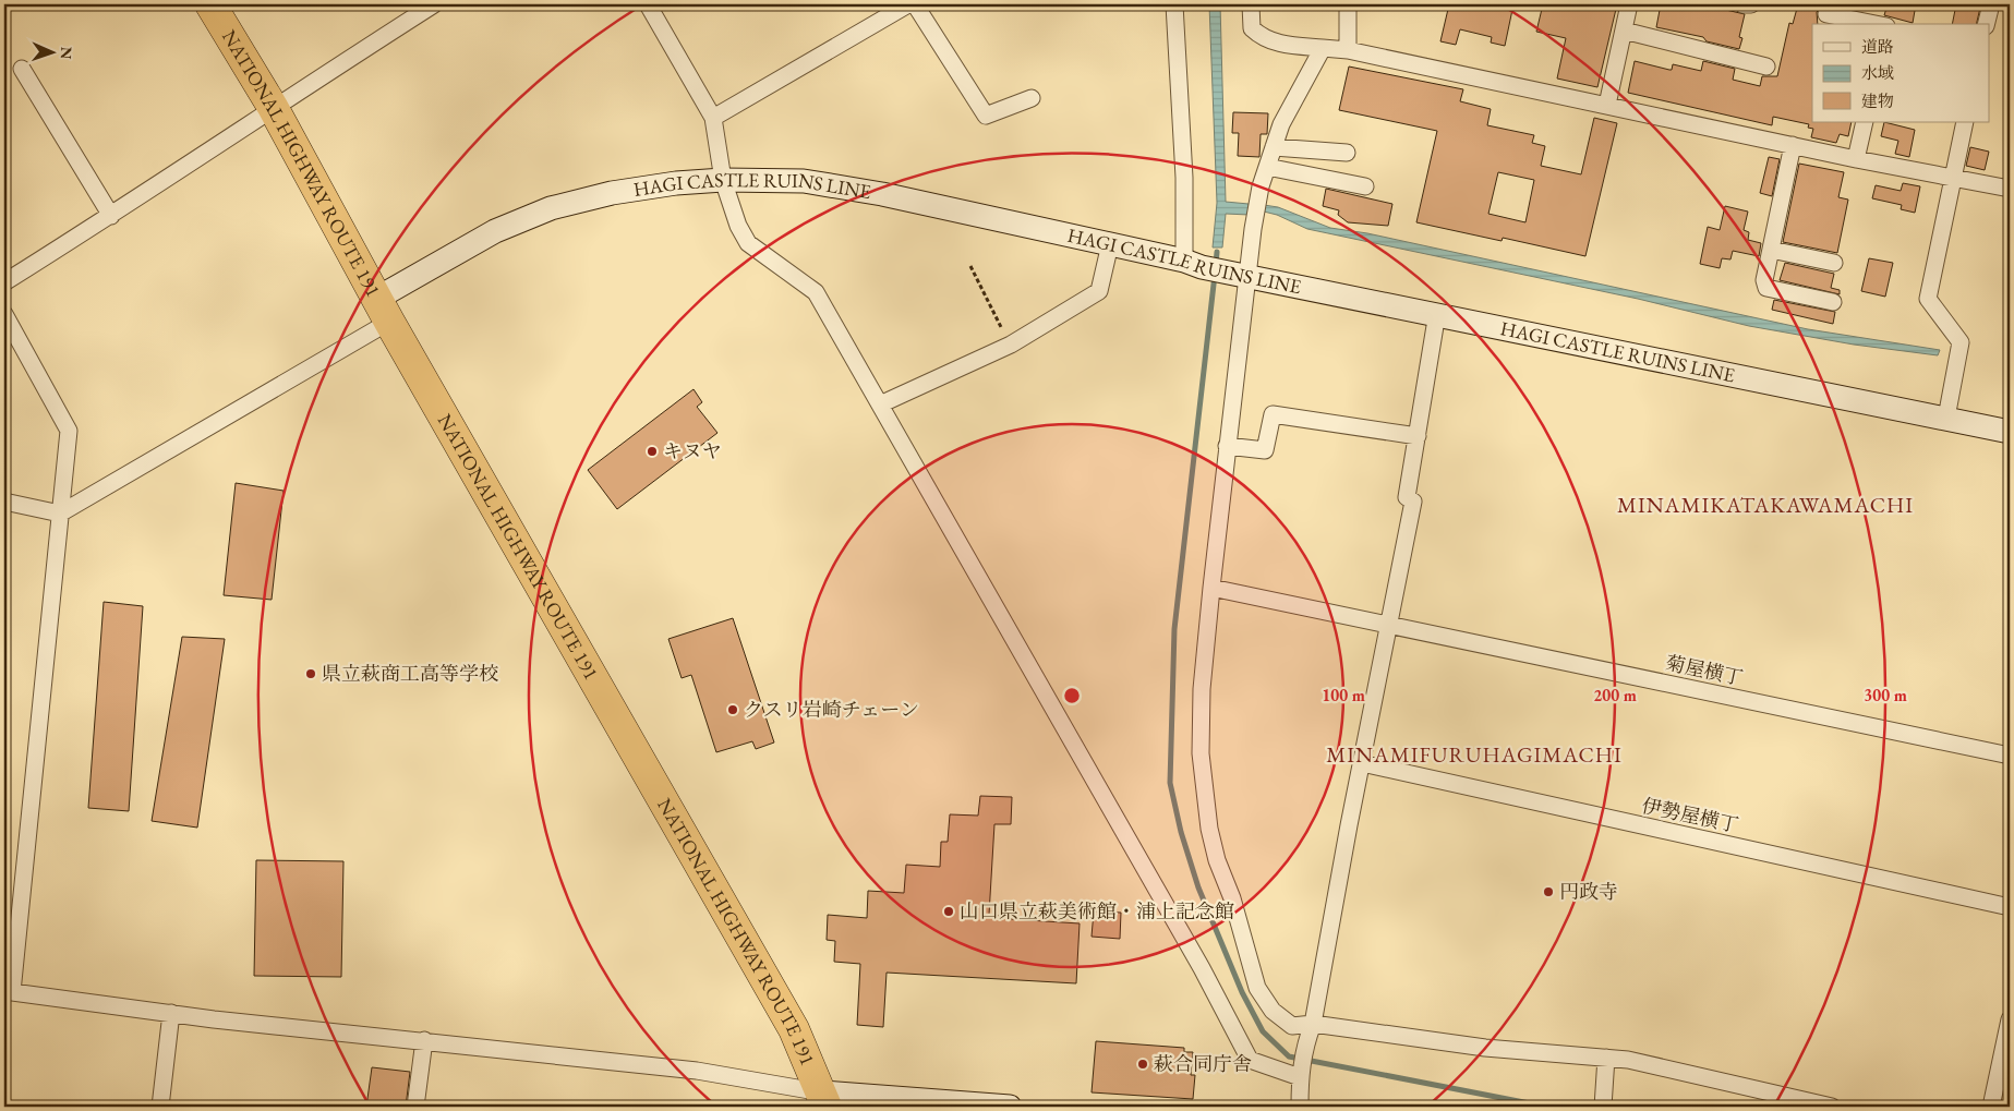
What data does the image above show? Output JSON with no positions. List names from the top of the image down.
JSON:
{
  "streets": {
    "highway": ["NATIONAL HIGHWAY ROUTE 191"],
    "main road": ["HAGI CASTLE RUINS LINE"],
    "street": ["菊屋横丁", "伊勢屋横丁"]
  },
  "crossings": [
    ["NATIONAL HIGHWAY ROUTE 191", "HAGI CASTLE RUINS LINE"]
  ],
  "districts": ["MINAMIKATAKAWAMACHI", "MINAMIFURUHAGIMACHI"],
  "places": [
    "キヌヤ",
    "県立萩商工高等学校",
    "クスリ岩崎チェーン",
    "円政寺",
    "山口県立萩美術館・浦上記念館",
    "萩合同庁舎"
  ],
  "legend": ["道路", "水域", "建物"],
  "north": "right",
  "rings": ["100 m", "200 m", "300 m"]
}
